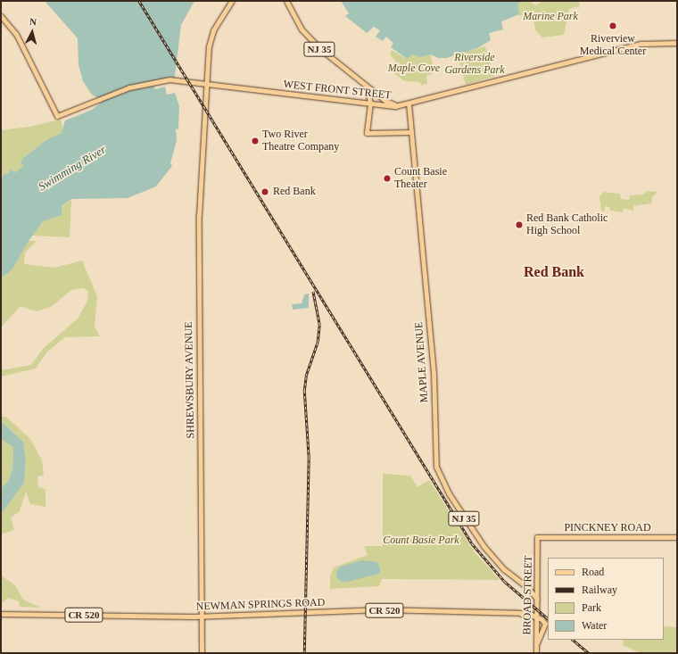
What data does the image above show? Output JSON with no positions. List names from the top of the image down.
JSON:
{
  "streets": {
    "main road": [
      "NJ 35",
      "WEST FRONT STREET",
      "MAPLE AVENUE",
      "SHREWSBURY AVENUE",
      "PINCKNEY ROAD",
      "BROAD STREET",
      "NEWMAN SPRINGS ROAD",
      "CR 520"
    ]
  },
  "crossings": [
    ["NJ 35", "WEST FRONT STREET"],
    ["WEST FRONT STREET", "MAPLE AVENUE"],
    ["WEST FRONT STREET", "SHREWSBURY AVENUE"],
    ["MAPLE AVENUE", "BROAD STREET"],
    ["SHREWSBURY AVENUE", "NEWMAN SPRINGS ROAD"],
    ["PINCKNEY ROAD", "BROAD STREET"],
    ["BROAD STREET", "NEWMAN SPRINGS ROAD"]
  ],
  "districts": ["Red Bank"],
  "water": ["Swimming River"],
  "parks": [
    "Marine Park",
    "Riverside Gardens Park",
    "Maple Cove",
    "Count Basie Park"
  ],
  "places": [
    "Riverview Medical Center",
    "Two River Theatre Company",
    "Count Basie Theater",
    "Red Bank",
    "Red Bank Catholic High School"
  ],
  "legend": [
    "Road",
    "Railway",
    "Park",
    "Water"
  ],
  "north": "top"
}
